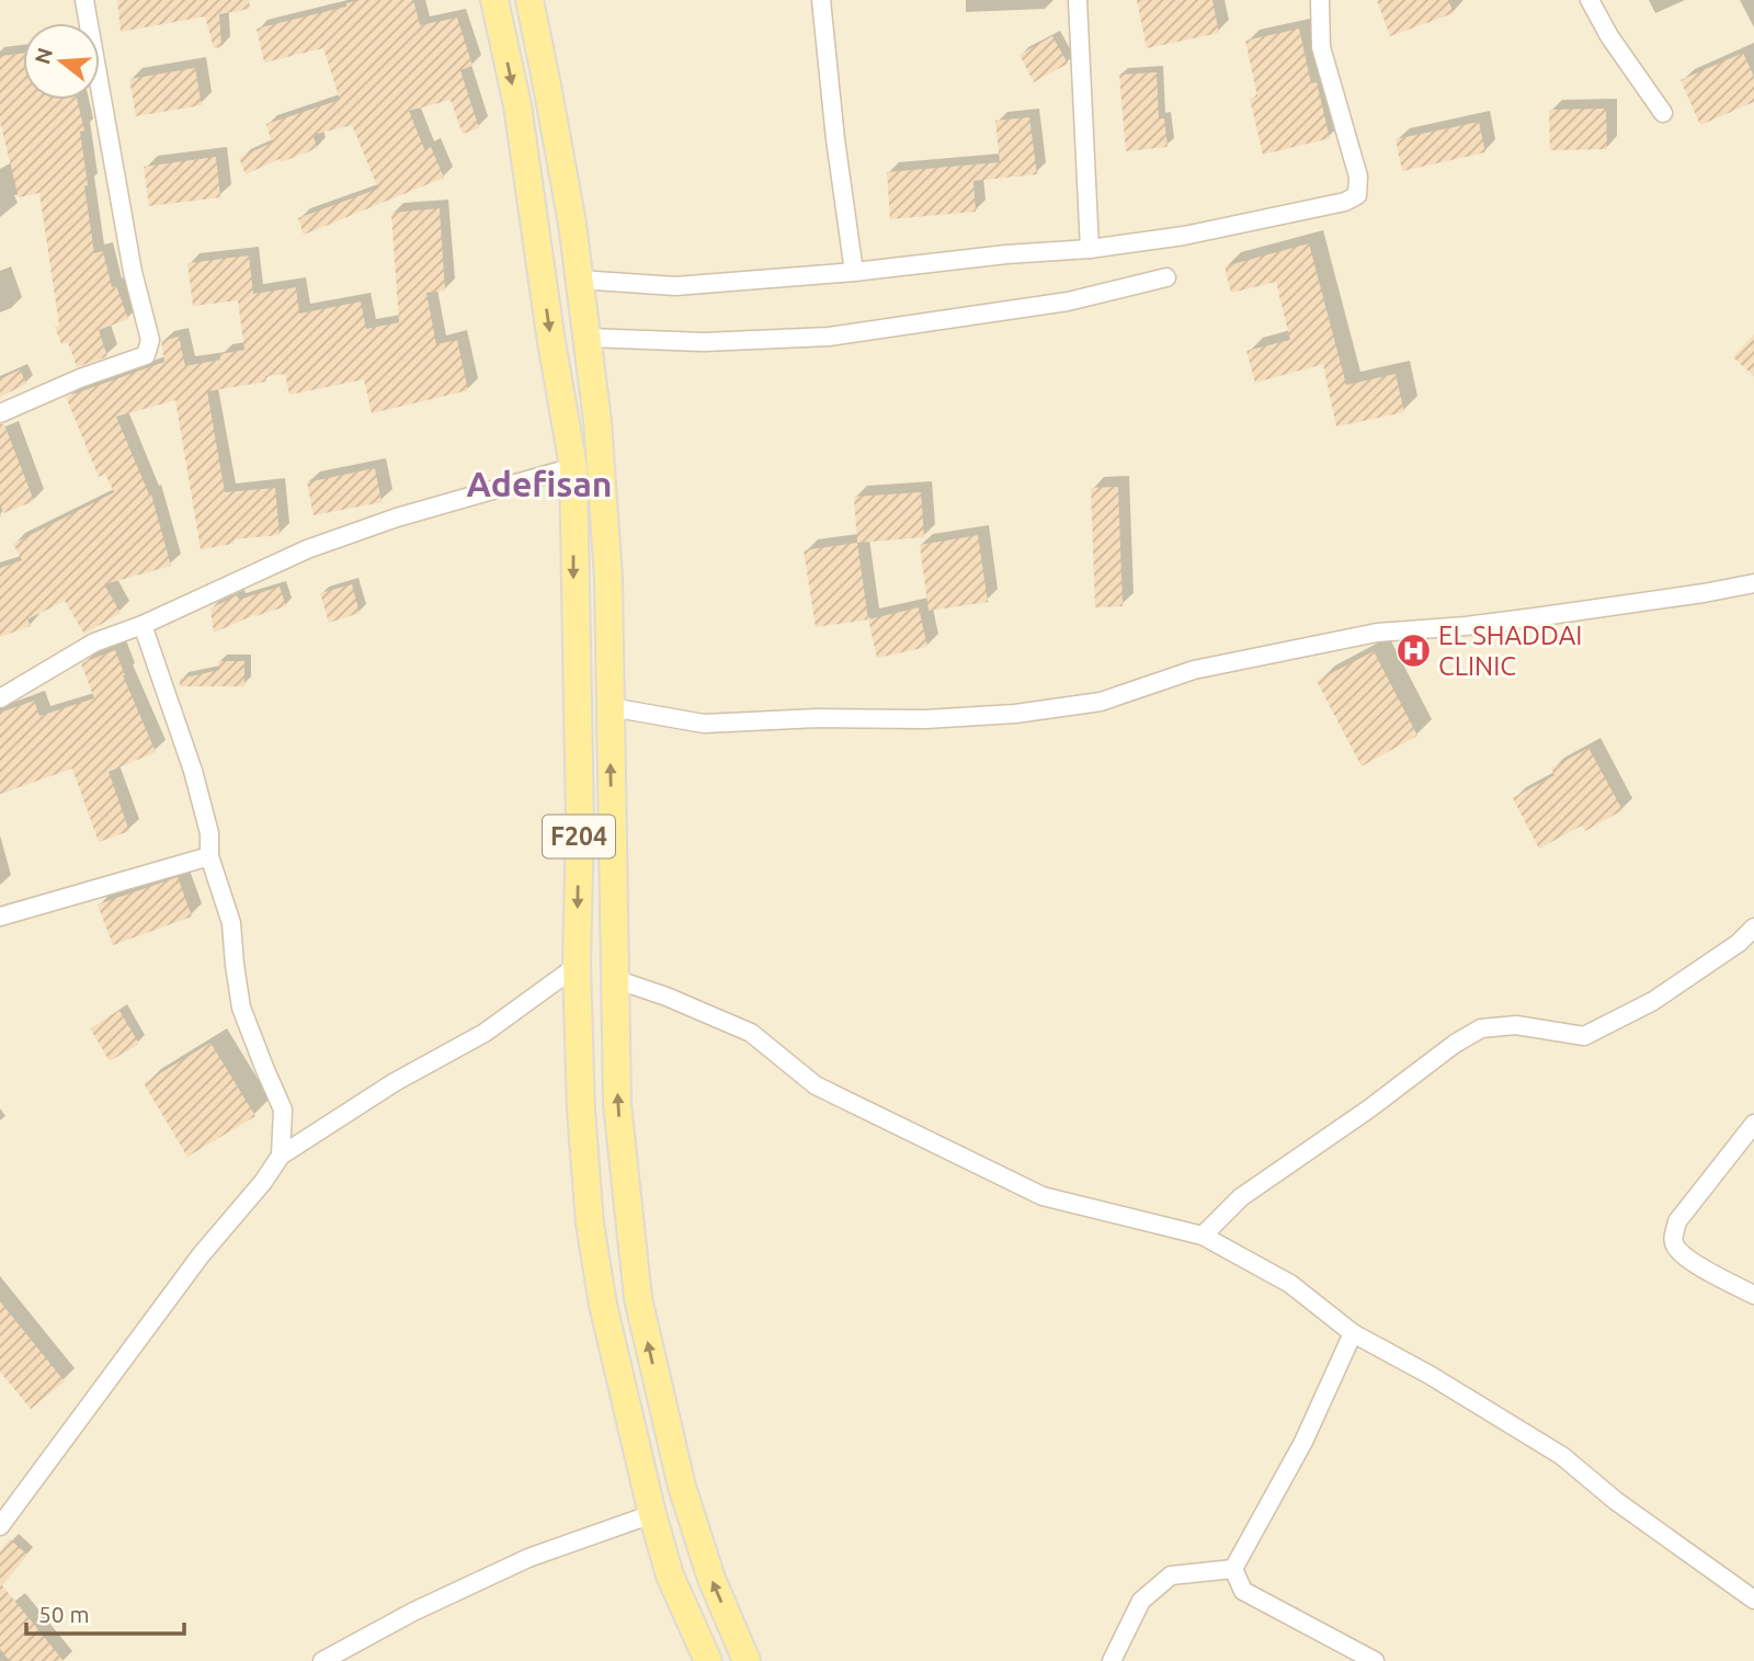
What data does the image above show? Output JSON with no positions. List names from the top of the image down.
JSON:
{
  "streets": {
    "main road": ["F204"]
  },
  "districts": ["Adefisan"],
  "places": {
    "hospital": ["EL SHADDAI CLINIC"]
  },
  "scale_bar": "50 m",
  "north": "left"
}
